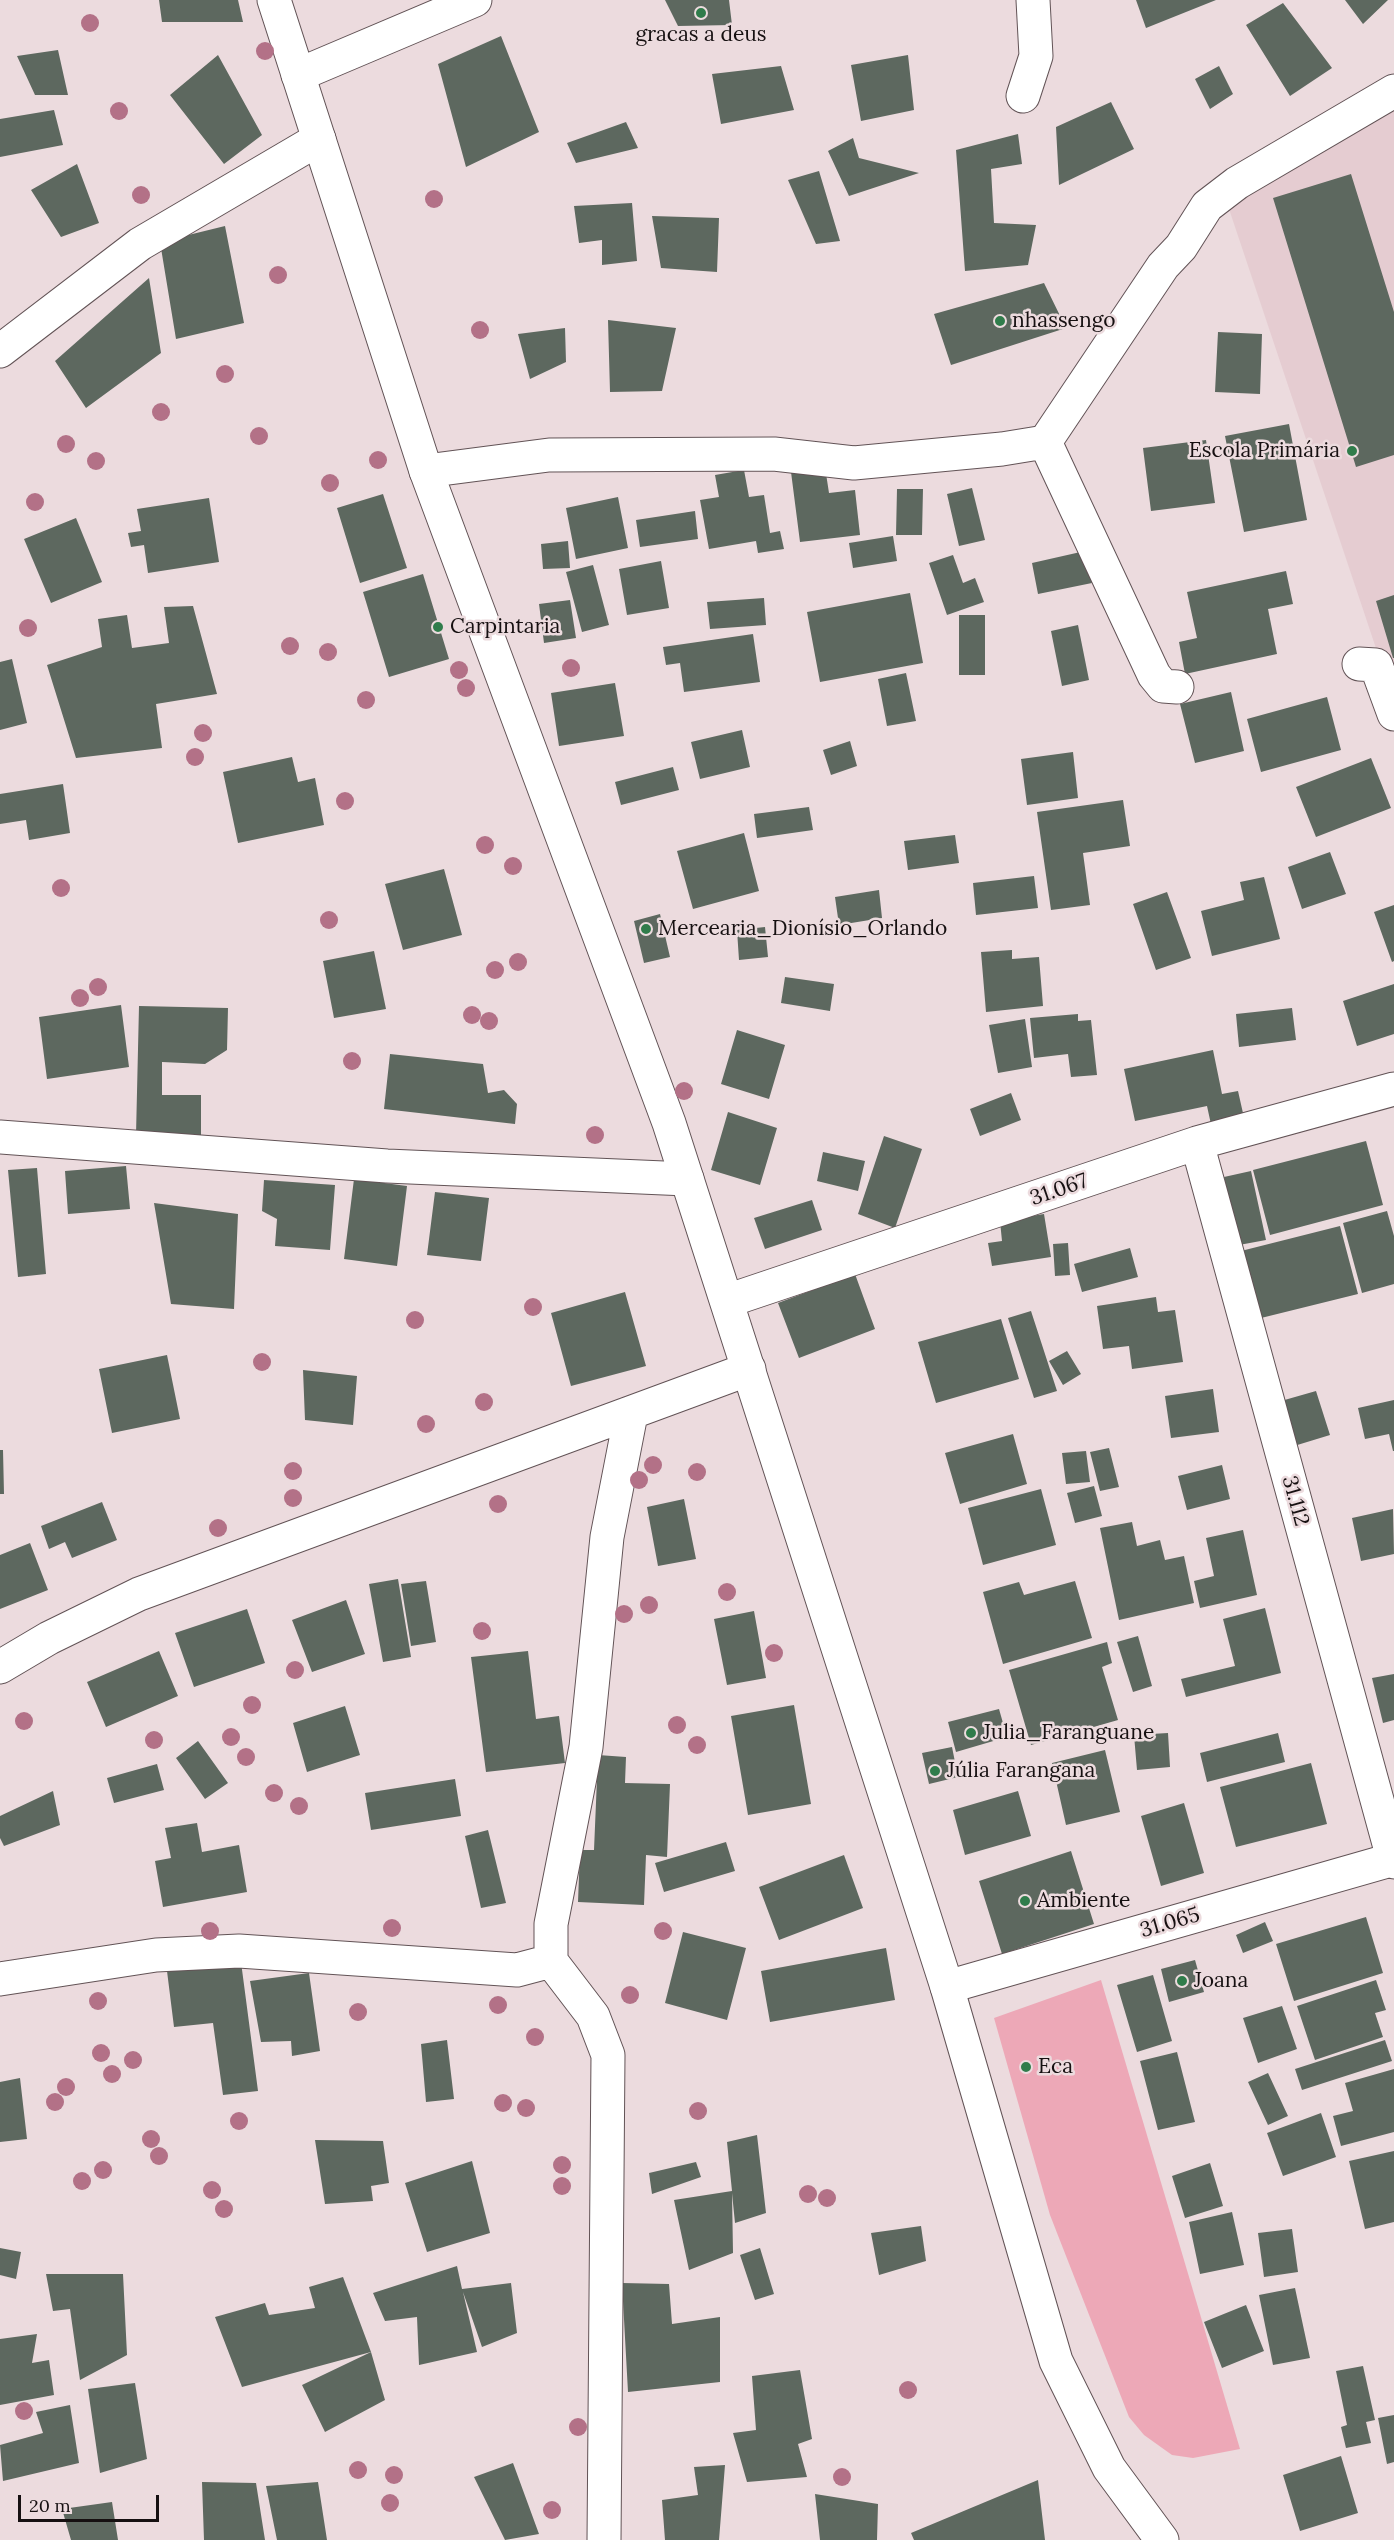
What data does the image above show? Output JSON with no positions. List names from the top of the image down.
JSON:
{
  "streets": {
    "street": ["31.067", "31.112", "31.065"]
  },
  "crossings": [
    ["31.067", "31.112"],
    ["31.112", "31.065"]
  ],
  "places": [
    "gracas a deus",
    "nhassengo",
    "Escola Primária",
    "Carpintaria",
    "Mercearia_Dionísio_Orlando",
    "Julia_Faranguane",
    "Júlia Farangana",
    "Ambiente",
    "Joana",
    "Eca"
  ],
  "scale_bar": "20 m"
}
